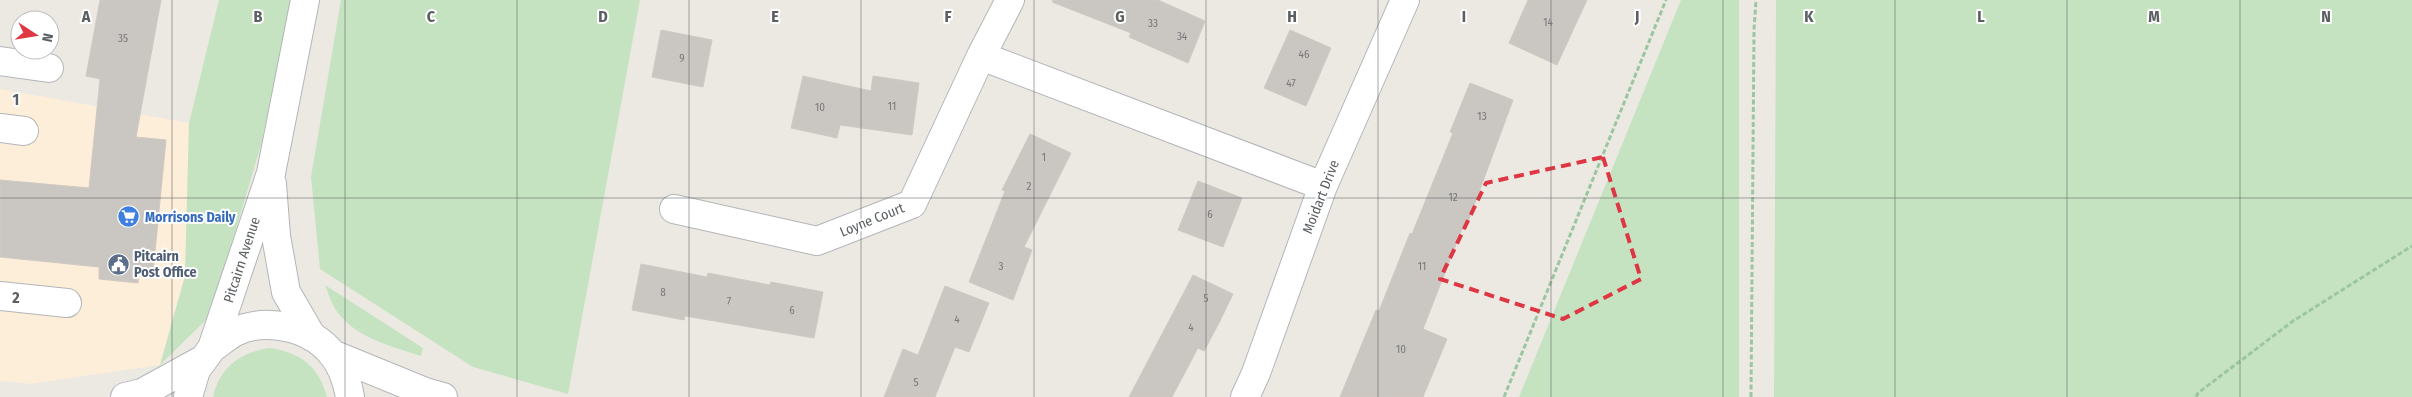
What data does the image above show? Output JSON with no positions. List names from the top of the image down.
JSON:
{
  "streets": {
    "street": ["Moidart Drive", "Loyne Court", "Pitcairn Avenue"]
  },
  "places": {
    "supermarket": ["Morrisons Daily"],
    "public building": ["Pitcairn Post Office"]
  },
  "house_numbers": [
    "14",
    "33",
    "34",
    "35",
    "46",
    "9",
    "47",
    "11",
    "10",
    "13",
    "1",
    "2",
    "12",
    "6",
    "3",
    "11",
    "8",
    "5",
    "7",
    "6",
    "4",
    "4",
    "10",
    "5"
  ],
  "north": "right",
  "grid": {
    "columns": [
      "A",
      "B",
      "C",
      "D",
      "E",
      "F",
      "G",
      "H",
      "I",
      "J",
      "K",
      "L",
      "M",
      "N"
    ],
    "rows": ["1", "2"]
  }
}
